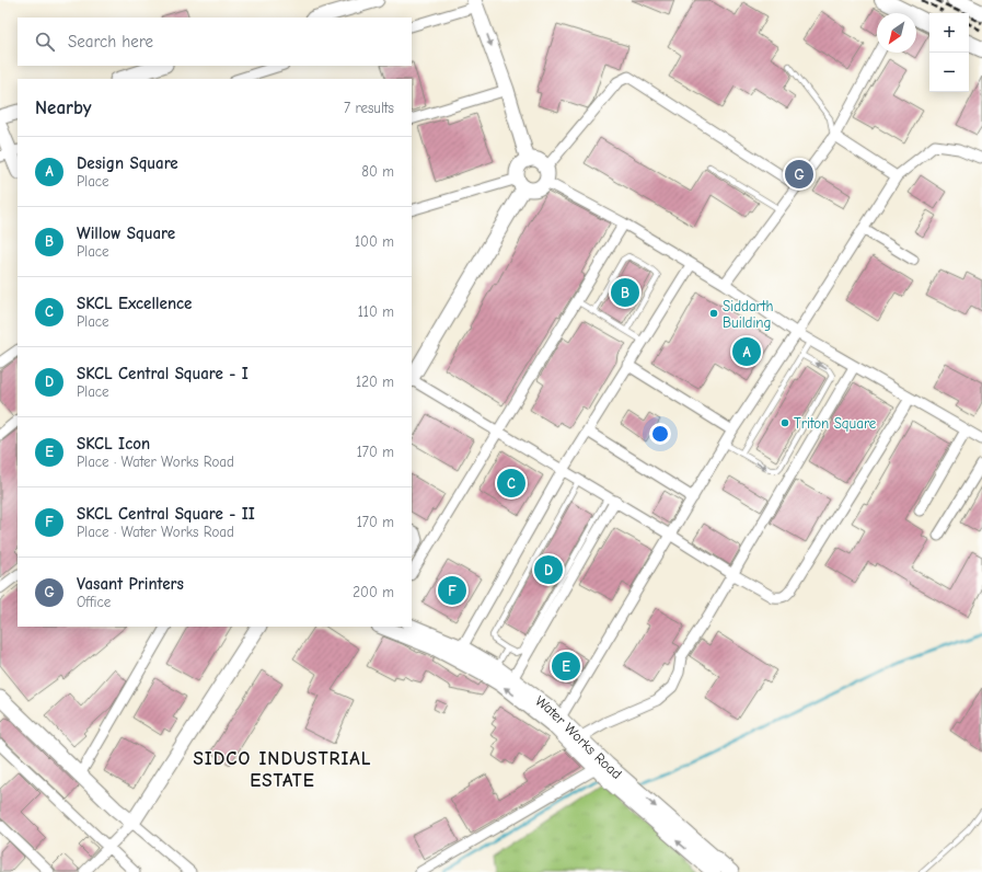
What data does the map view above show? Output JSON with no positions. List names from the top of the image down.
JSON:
{
  "streets": {
    "main road": ["Water Works Road"]
  },
  "districts": ["SIDCO INDUSTRIAL ESTATE"],
  "places": ["Siddarth Building", "Triton Square"],
  "north": "bottom left",
  "page": {
    "map_buttons": ["+", "−"],
    "search": "Search here",
    "heading": ["Nearby", "7 results"],
    "list": [
      {
        "mark": "A",
        "name": "Design Square",
        "note": "Place",
        "value": "80 m"
      },
      {
        "mark": "B",
        "name": "Willow Square",
        "note": "Place",
        "value": "100 m"
      },
      {
        "mark": "C",
        "name": "SKCL Excellence",
        "note": "Place",
        "value": "110 m"
      },
      {
        "mark": "D",
        "name": "SKCL Central Square - I",
        "note": "Place",
        "value": "120 m"
      },
      {
        "mark": "E",
        "name": "SKCL Icon",
        "note": "Place · Water Works Road",
        "value": "170 m"
      },
      {
        "mark": "F",
        "name": "SKCL Central Square - II",
        "note": "Place · Water Works Road",
        "value": "170 m"
      },
      {
        "mark": "G",
        "name": "Vasant Printers",
        "note": "Office",
        "value": "200 m"
      }
    ],
    "pins": [
      "G",
      "B",
      "A",
      "C",
      "D",
      "F",
      "E"
    ]
  }
}
